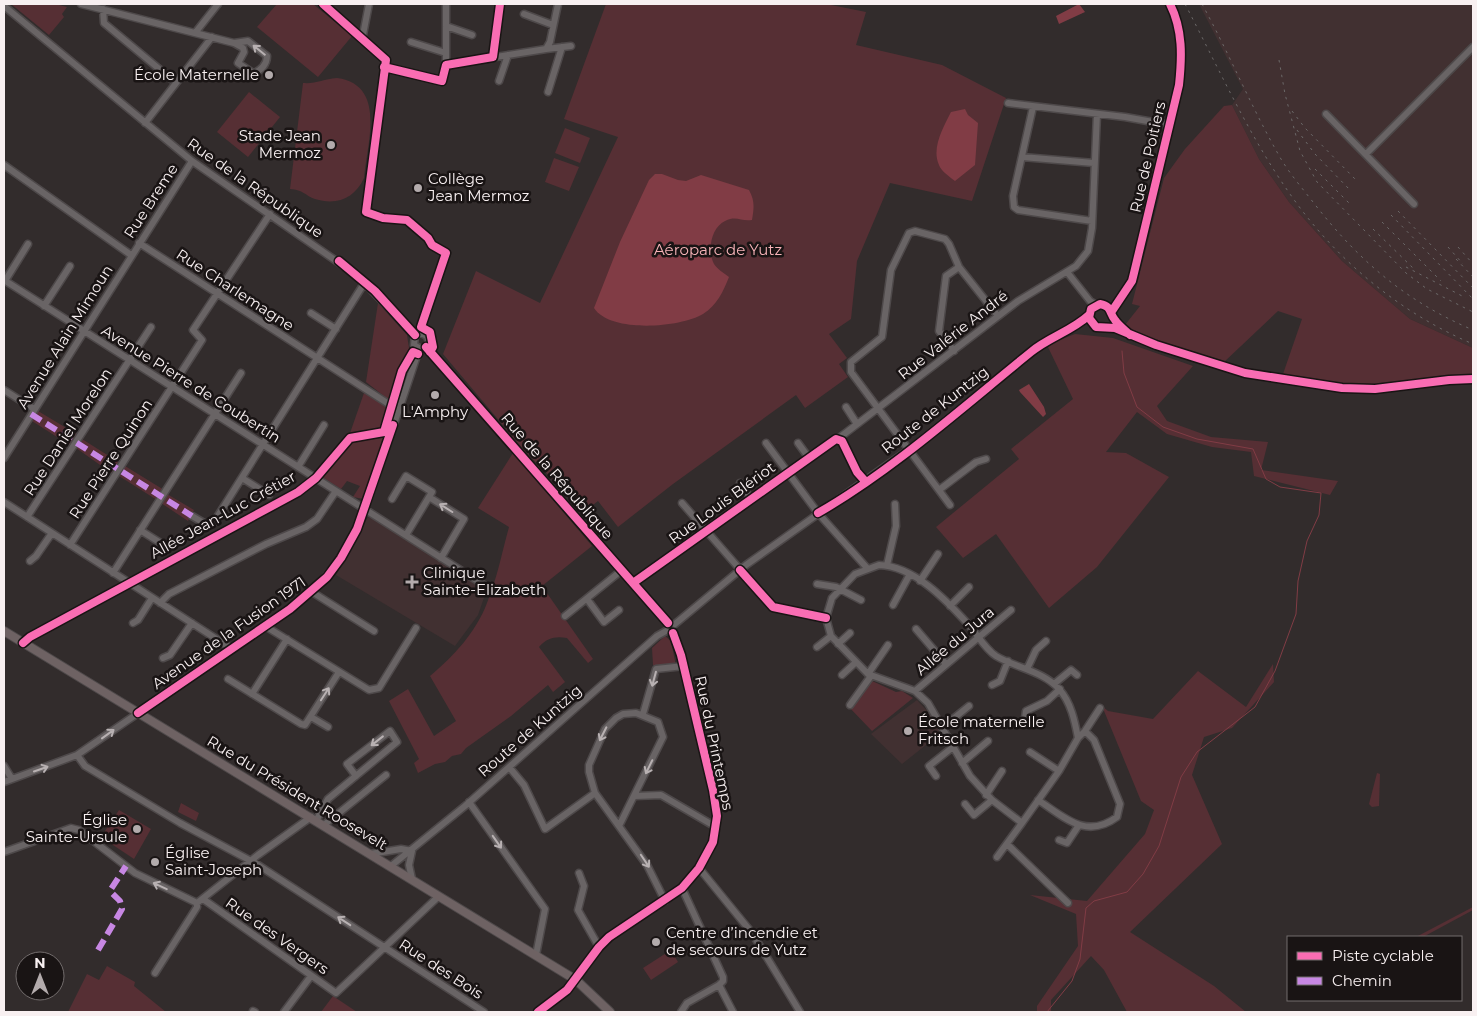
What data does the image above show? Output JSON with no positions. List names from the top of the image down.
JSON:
{
  "streets": {
    "main road": ["Rue du Président Roosevelt"],
    "street": [
      "Rue de Poitiers",
      "Rue de la République",
      "Rue Breme",
      "Rue Charlemagne",
      "Rue Valérie André",
      "Avenue Alain Mimoun",
      "Avenue Pierre de Coubertin",
      "Route de Kuntzig",
      "Rue Daniel Morelon",
      "Rue Pierre Quinon",
      "Rue Louis Blériot",
      "Avenue de la Fusion 1971",
      "Allée du Jura",
      "Rue du Printemps",
      "Rue des Vergers",
      "Rue des Bois"
    ],
    "cycle path": ["Allée Jean-Luc Crétier"]
  },
  "crossings": [
    ["Rue de Poitiers", "Route de Kuntzig"],
    ["Rue de la République", "Rue Breme"],
    ["Rue de la République", "Route de Kuntzig"],
    ["Rue de la République", "Rue Louis Blériot"],
    ["Rue de la République", "Avenue de la Fusion 1971"],
    ["Rue Breme", "Rue Charlemagne"],
    ["Rue Breme", "Avenue Alain Mimoun"],
    ["Rue Charlemagne", "Rue Pierre Quinon"],
    ["Rue Charlemagne", "Avenue de la Fusion 1971"],
    ["Avenue Alain Mimoun", "Avenue Pierre de Coubertin"],
    ["Avenue Pierre de Coubertin", "Rue Daniel Morelon"],
    ["Avenue Pierre de Coubertin", "Rue Pierre Quinon"],
    ["Avenue Pierre de Coubertin", "Avenue de la Fusion 1971"],
    ["Route de Kuntzig", "Rue Louis Blériot"],
    ["Route de Kuntzig", "Rue du Printemps"],
    ["Route de Kuntzig", "Rue du Président Roosevelt"],
    ["Rue Louis Blériot", "Allée du Jura"],
    ["Avenue de la Fusion 1971", "Rue du Président Roosevelt"],
    ["Avenue de la Fusion 1971", "Rue des Bois"],
    ["Rue du Printemps", "Rue du Président Roosevelt"],
    ["Rue des Vergers", "Rue des Bois"]
  ],
  "parks": ["Aéroparc de Yutz"],
  "places": {
    "other": [
      "École Maternelle",
      "Stade Jean Mermoz",
      "Collège Jean Mermoz",
      "L'Amphy",
      "École maternelle Fritsch",
      "Église Sainte-Ursule",
      "Église Saint-Joseph",
      "Centre d’incendie et de secours de Yutz"
    ],
    "health": ["Clinique Sainte-Elizabeth"]
  },
  "legend": ["Piste cyclable", "Chemin"],
  "north": "top"
}
